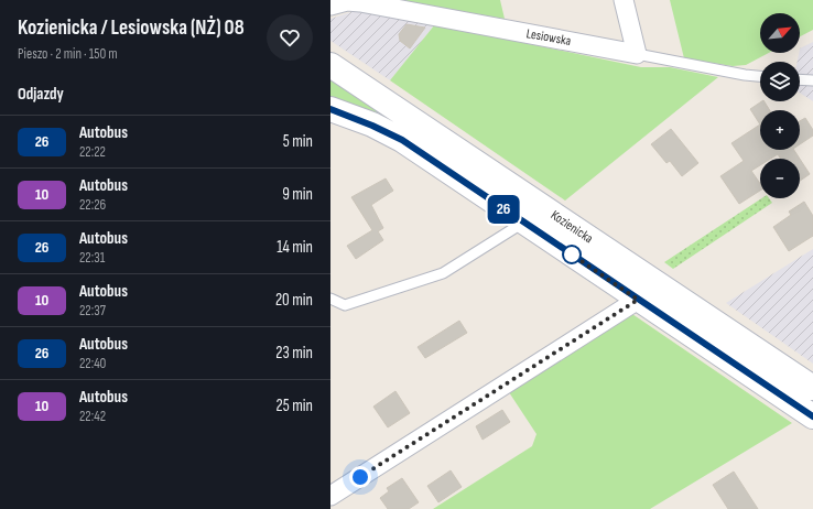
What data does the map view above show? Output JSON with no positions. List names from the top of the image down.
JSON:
{
  "streets": {
    "main road": ["Kozienicka"],
    "street": ["Lesiowska"]
  },
  "lines": ["bus line 26"],
  "north": "top right",
  "page": {
    "heading": [
      ["Kozienicka / Lesiowska (NŻ) 08", "Pieszo · 2 min · 150 m"],
      "Odjazdy"
    ],
    "on_map": "26",
    "map_buttons": ["+", "−"],
    "list": [
      {
        "mark": "26",
        "name": "Autobus",
        "note": "22:22",
        "value": "5 min"
      },
      {
        "mark": "10",
        "name": "Autobus",
        "note": "22:26",
        "value": "9 min"
      },
      {
        "mark": "26",
        "name": "Autobus",
        "note": "22:31",
        "value": "14 min"
      },
      {
        "mark": "10",
        "name": "Autobus",
        "note": "22:37",
        "value": "20 min"
      },
      {
        "mark": "26",
        "name": "Autobus",
        "note": "22:40",
        "value": "23 min"
      },
      {
        "mark": "10",
        "name": "Autobus",
        "note": "22:42",
        "value": "25 min"
      }
    ]
  }
}
